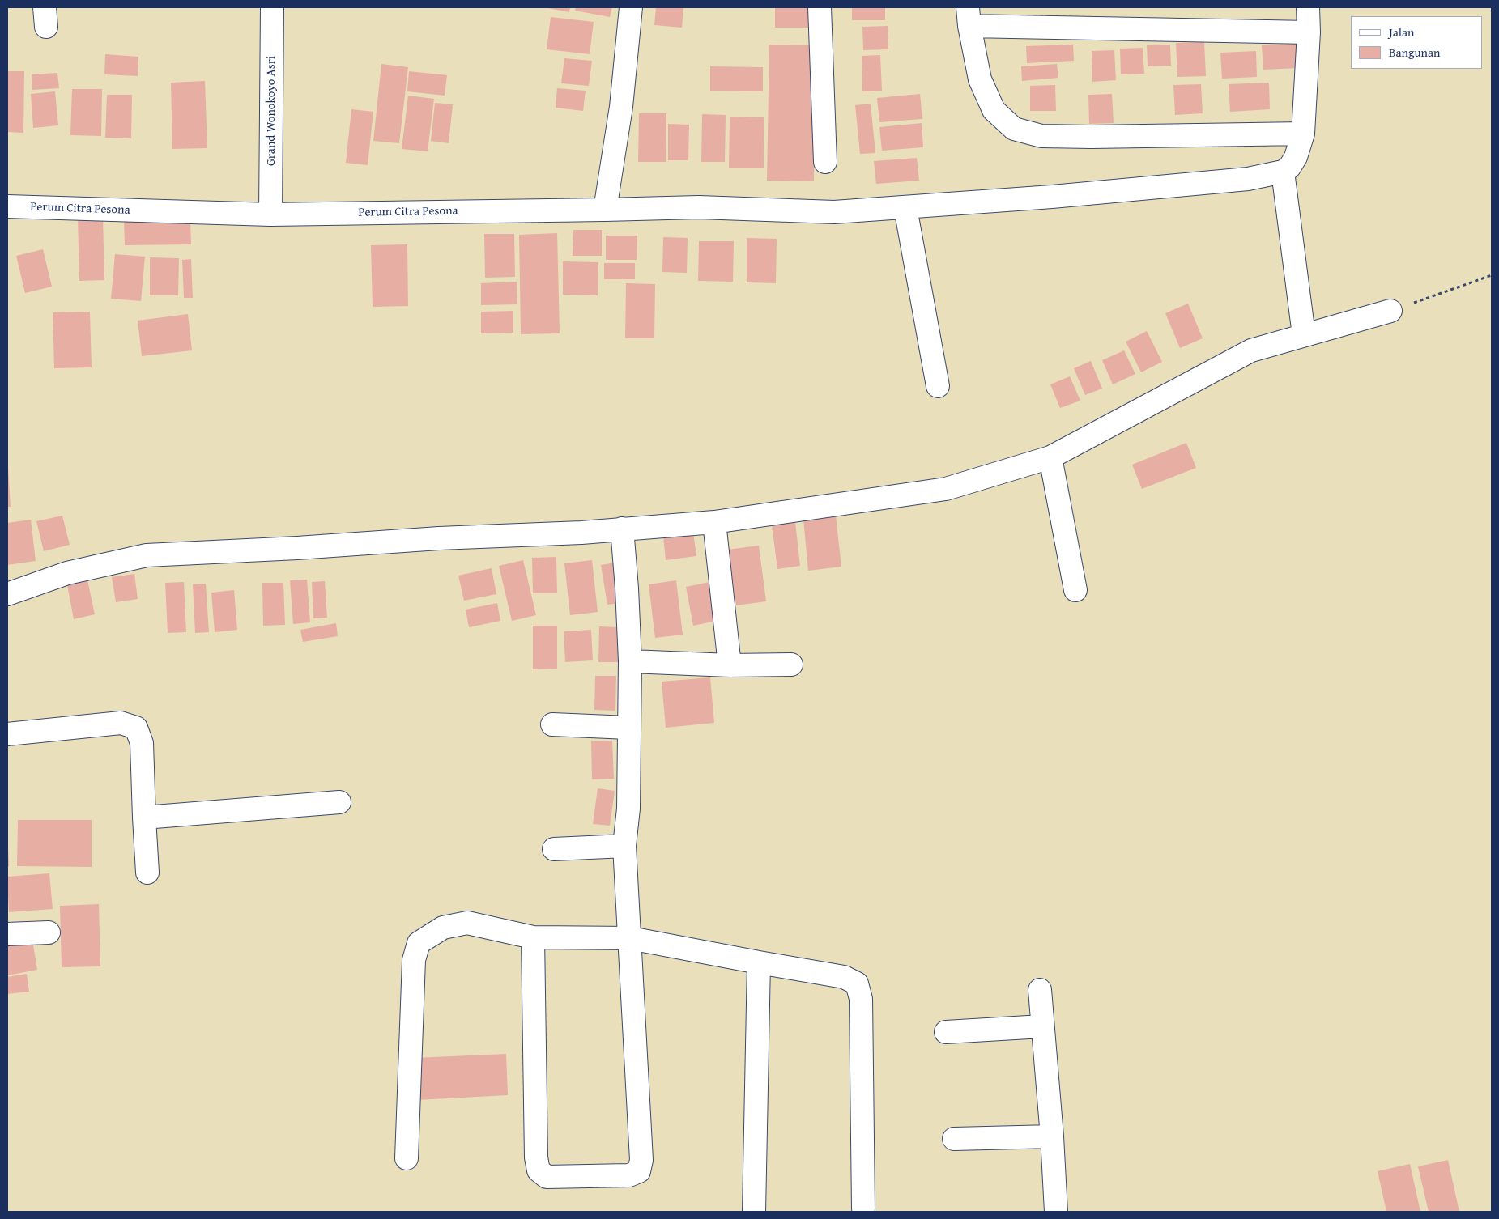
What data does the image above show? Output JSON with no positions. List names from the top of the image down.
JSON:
{
  "streets": {
    "street": ["Grand Wonokoyo Asri", "Perum Citra Pesona"]
  },
  "crossings": [
    ["Grand Wonokoyo Asri", "Perum Citra Pesona"]
  ],
  "legend": ["Jalan", "Bangunan"]
}
